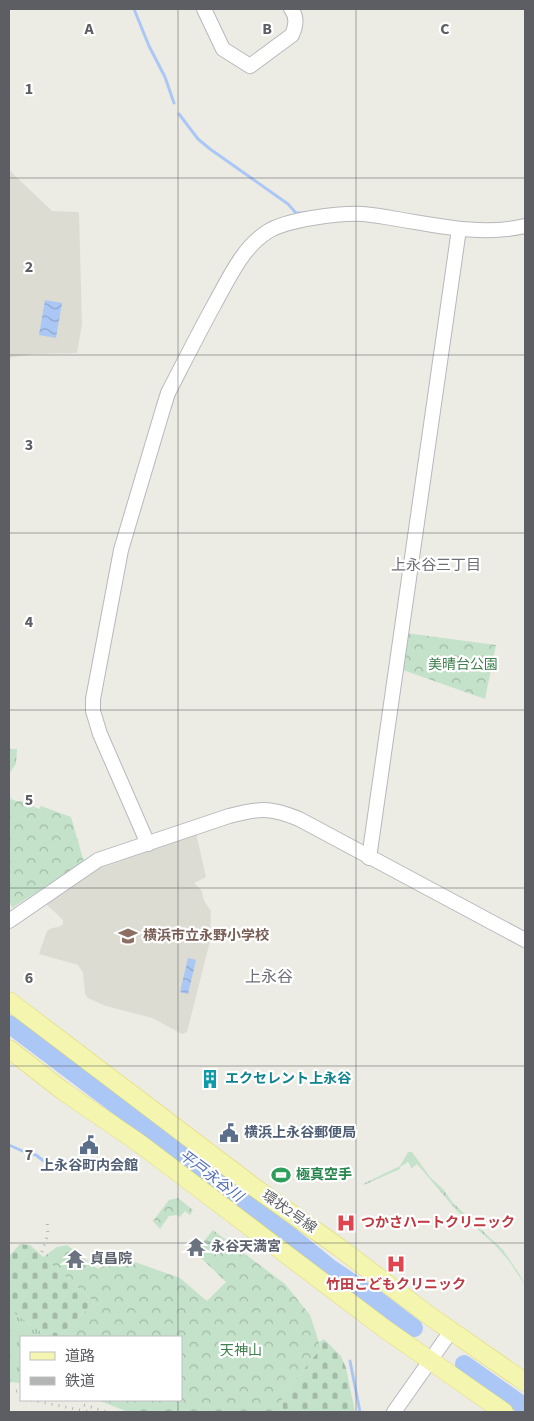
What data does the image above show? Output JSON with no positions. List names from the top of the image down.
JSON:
{
  "streets": {
    "main road": ["環状2号線"]
  },
  "districts": ["上永谷三丁目", "上永谷"],
  "water": ["平戸永谷川"],
  "parks": ["美晴台公園", "天神山"],
  "places": {
    "school or university": ["横浜市立永野小学校"],
    "building": ["エクセレント上永谷"],
    "public building": ["横浜上永谷郵便局", "上永谷町内会館"],
    "sports": ["極真空手"],
    "hospital": ["つかさハートクリニック", "竹田こどもクリニック"],
    "temple": ["永谷天満宮", "貞昌院"]
  },
  "legend": ["道路", "鉄道"],
  "grid": {
    "columns": ["A", "B", "C"],
    "rows": [
      "1",
      "2",
      "3",
      "4",
      "5",
      "6",
      "7"
    ]
  }
}
